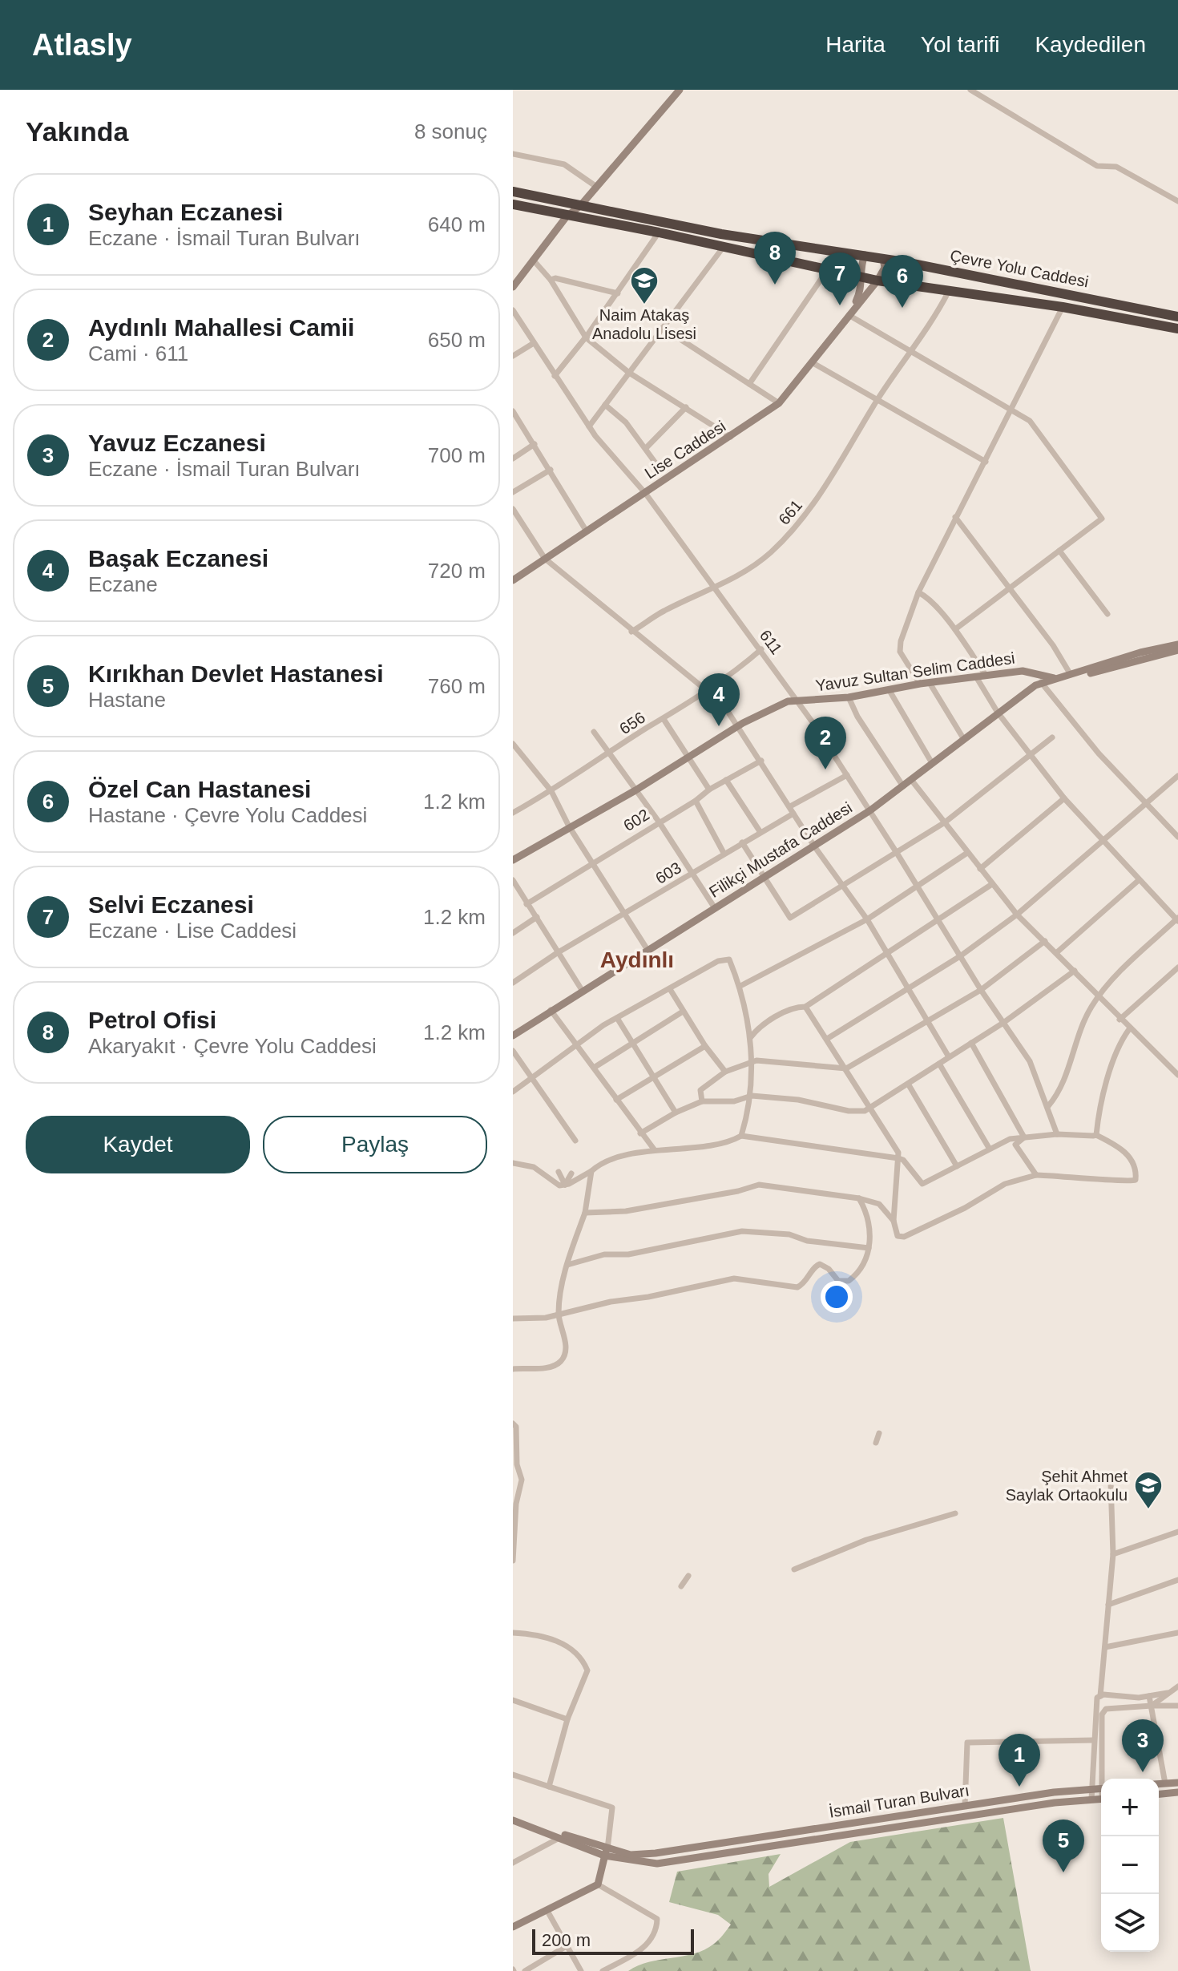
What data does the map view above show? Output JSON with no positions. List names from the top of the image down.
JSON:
{
  "streets": {
    "highway": ["Çevre Yolu Caddesi"],
    "street": [
      "Lise Caddesi",
      "661",
      "611",
      "Yavuz Sultan Selim Caddesi",
      "656",
      "602",
      "Filikçi Mustafa Caddesi",
      "603",
      "İsmail Turan Bulvarı"
    ]
  },
  "crossings": [
    ["Çevre Yolu Caddesi", "Lise Caddesi"],
    ["Çevre Yolu Caddesi", "661"],
    ["Lise Caddesi", "611"],
    ["661", "611"],
    ["611", "Yavuz Sultan Selim Caddesi"],
    ["611", "656"],
    ["611", "Filikçi Mustafa Caddesi"],
    ["Yavuz Sultan Selim Caddesi", "Filikçi Mustafa Caddesi"]
  ],
  "districts": ["Aydınlı"],
  "places": {
    "school or university": ["Naim Atakaş Anadolu Lisesi", "Şehit Ahmet Saylak Ortaokulu"]
  },
  "scale_bar": "200 m",
  "page": {
    "header": "Atlasly",
    "nav": ["Harita", "Yol tarifi", "Kaydedilen"],
    "heading": ["Yakında", "8 sonuç"],
    "list": [
      {
        "mark": "1",
        "name": "Seyhan Eczanesi",
        "note": "Eczane · İsmail Turan Bulvarı",
        "value": "640 m"
      },
      {
        "mark": "2",
        "name": "Aydınlı Mahallesi Camii",
        "note": "Cami · 611",
        "value": "650 m"
      },
      {
        "mark": "3",
        "name": "Yavuz Eczanesi",
        "note": "Eczane · İsmail Turan Bulvarı",
        "value": "700 m"
      },
      {
        "mark": "4",
        "name": "Başak Eczanesi",
        "note": "Eczane",
        "value": "720 m"
      },
      {
        "mark": "5",
        "name": "Kırıkhan Devlet Hastanesi",
        "note": "Hastane",
        "value": "760 m"
      },
      {
        "mark": "6",
        "name": "Özel Can Hastanesi",
        "note": "Hastane · Çevre Yolu Caddesi",
        "value": "1.2 km"
      },
      {
        "mark": "7",
        "name": "Selvi Eczanesi",
        "note": "Eczane · Lise Caddesi",
        "value": "1.2 km"
      },
      {
        "mark": "8",
        "name": "Petrol Ofisi",
        "note": "Akaryakıt · Çevre Yolu Caddesi",
        "value": "1.2 km"
      }
    ],
    "pins": [
      "8",
      "7",
      "6",
      "4",
      "2",
      "3",
      "1",
      "5"
    ],
    "buttons": ["Kaydet", "Paylaş"],
    "map_buttons": ["+", "−"],
    "scale": "200 m"
  }
}
